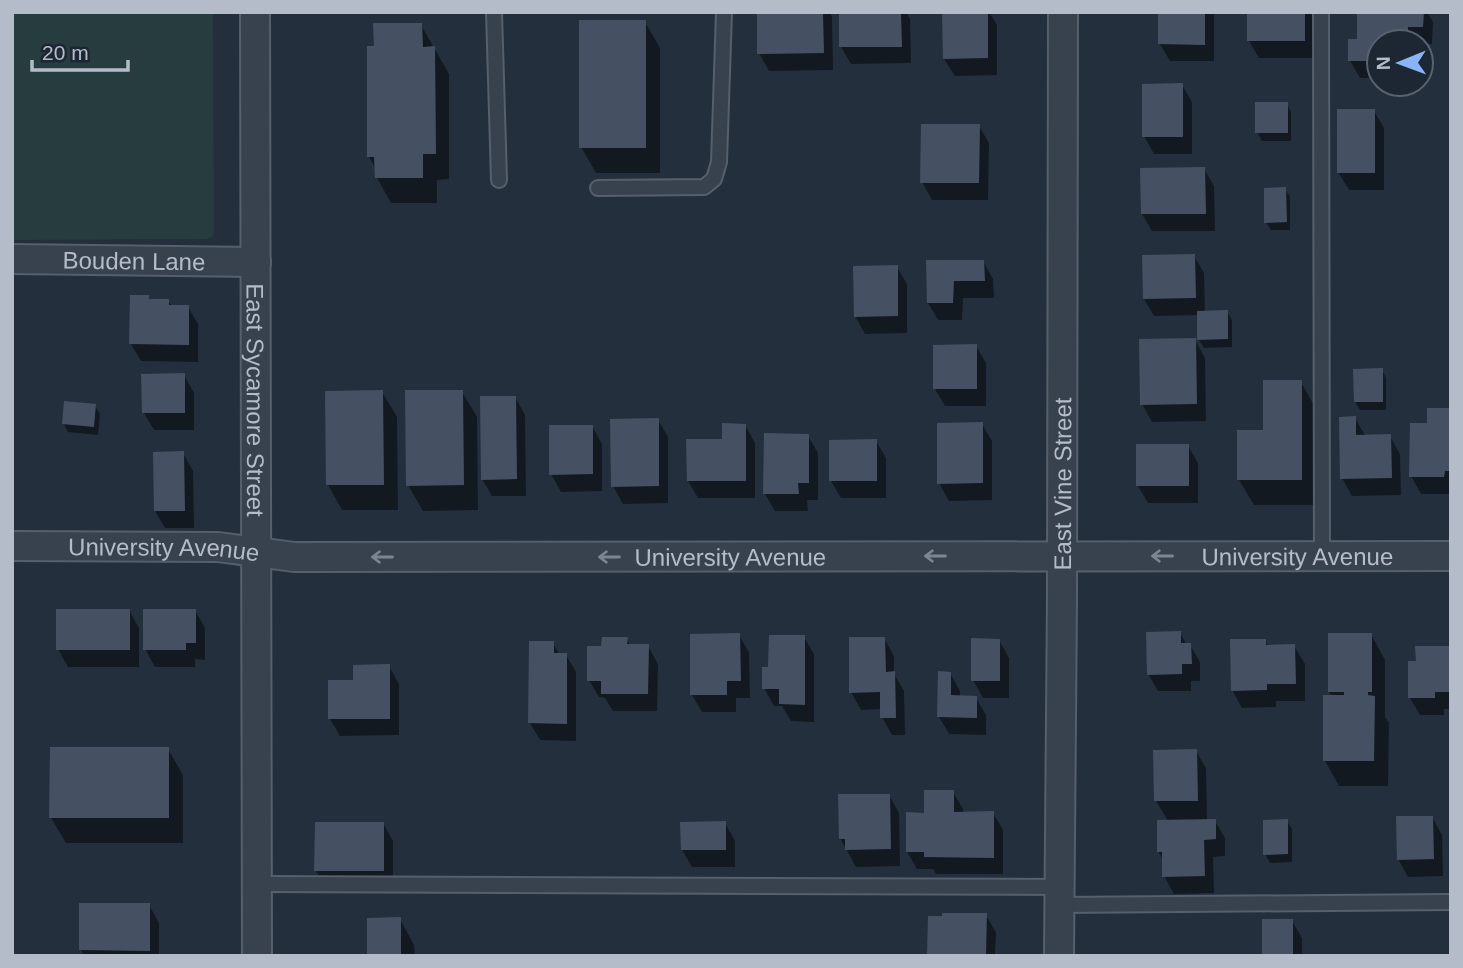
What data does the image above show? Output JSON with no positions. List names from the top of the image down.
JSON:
{
  "streets": {
    "street": [
      "Bouden Lane",
      "East Sycamore Street",
      "East Vine Street",
      "University Avenue"
    ]
  },
  "crossings": [
    ["Bouden Lane", "East Sycamore Street"],
    ["East Sycamore Street", "University Avenue"],
    ["East Vine Street", "University Avenue"]
  ],
  "one_way": ["University Avenue"],
  "scale_bar": "20 m",
  "north": "left"
}
